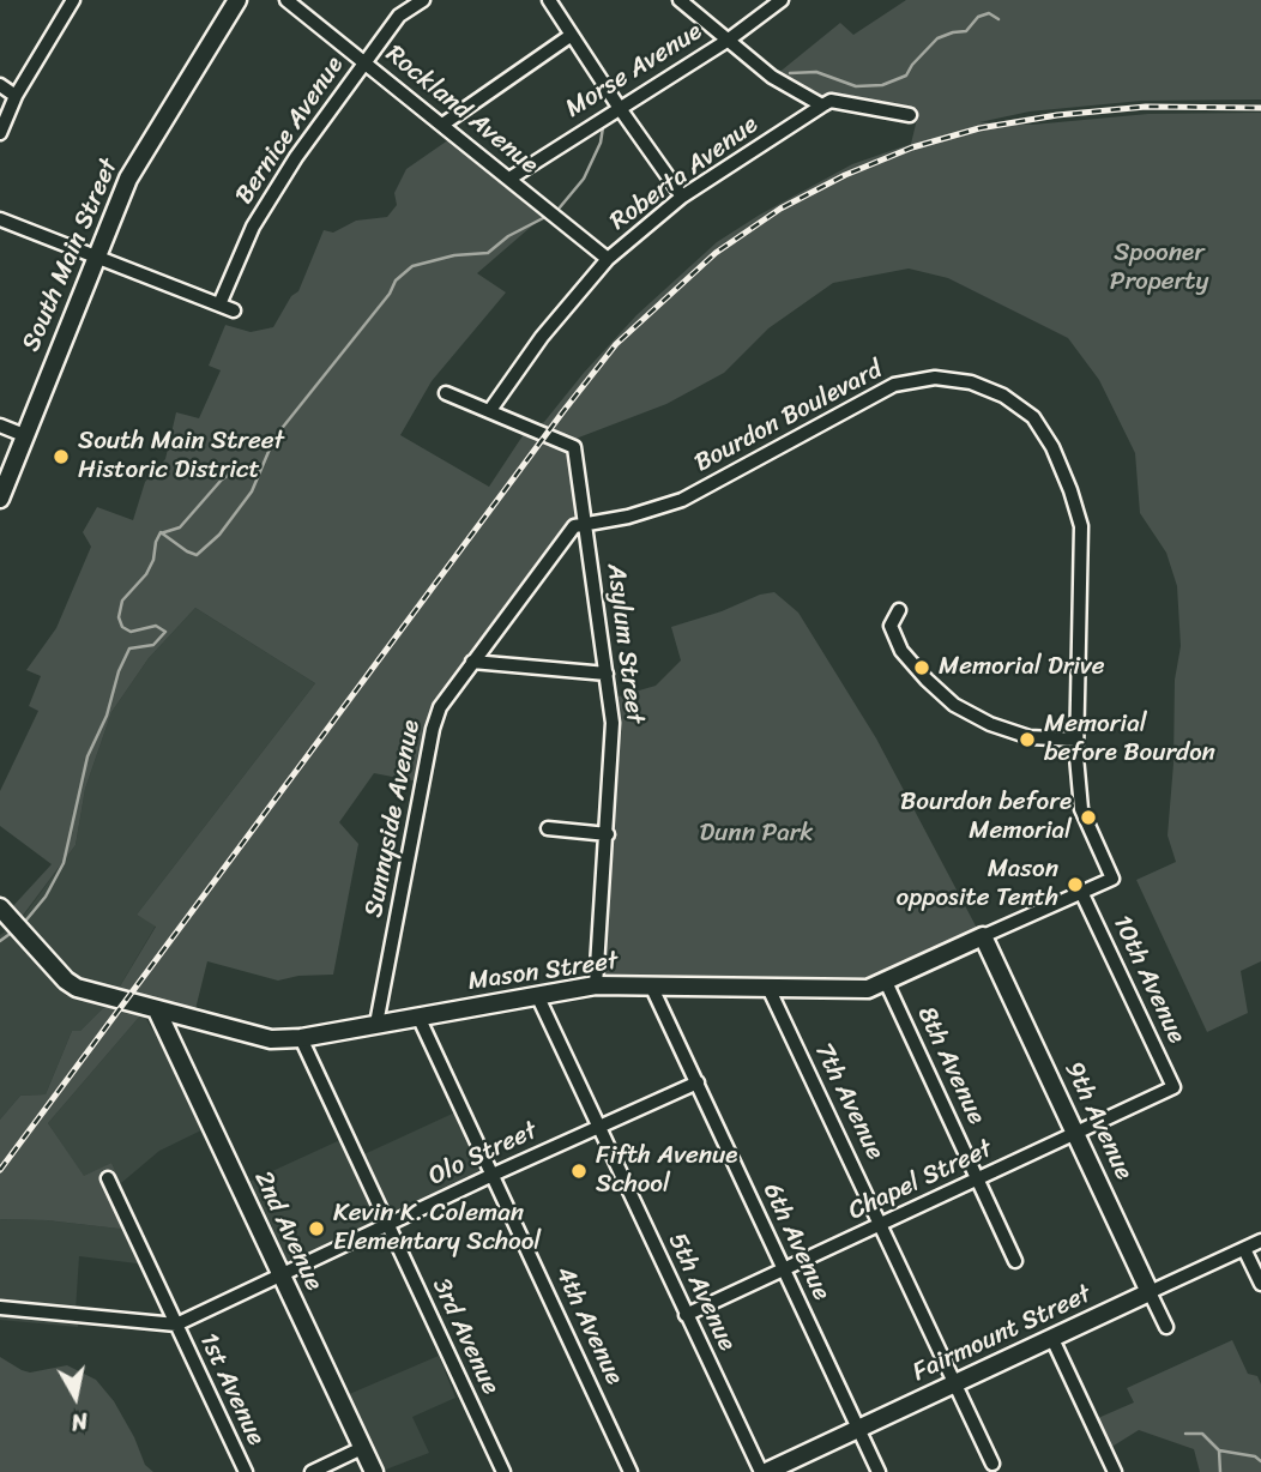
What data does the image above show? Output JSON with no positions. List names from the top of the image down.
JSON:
{
  "streets": {
    "street": [
      "Morse Avenue",
      "Rockland Avenue",
      "Bernice Avenue",
      "Roberta Avenue",
      "South Main Street",
      "Bourdon Boulevard",
      "Asylum Street",
      "Sunnyside Avenue",
      "Mason Street",
      "10th Avenue",
      "8th Avenue",
      "7th Avenue",
      "9th Avenue",
      "Olo Street",
      "Chapel Street",
      "2nd Avenue",
      "6th Avenue",
      "5th Avenue",
      "4th Avenue",
      "Fairmount Street",
      "3rd Avenue",
      "1st Avenue"
    ]
  },
  "crossings": [
    ["Morse Avenue", "Rockland Avenue"],
    ["Rockland Avenue", "Bernice Avenue"],
    ["Rockland Avenue", "Roberta Avenue"],
    ["Roberta Avenue", "Asylum Street"],
    ["Bourdon Boulevard", "Asylum Street"],
    ["Bourdon Boulevard", "Sunnyside Avenue"],
    ["Bourdon Boulevard", "Mason Street"],
    ["Asylum Street", "Sunnyside Avenue"],
    ["Asylum Street", "Mason Street"],
    ["Sunnyside Avenue", "Mason Street"],
    ["Mason Street", "10th Avenue"],
    ["Mason Street", "8th Avenue"],
    ["Mason Street", "7th Avenue"],
    ["Mason Street", "9th Avenue"],
    ["Mason Street", "2nd Avenue"],
    ["Mason Street", "6th Avenue"],
    ["Mason Street", "5th Avenue"],
    ["Mason Street", "4th Avenue"],
    ["Mason Street", "3rd Avenue"],
    ["10th Avenue", "Chapel Street"],
    ["8th Avenue", "Chapel Street"],
    ["7th Avenue", "Chapel Street"],
    ["7th Avenue", "Fairmount Street"],
    ["9th Avenue", "Chapel Street"],
    ["9th Avenue", "Fairmount Street"],
    ["Olo Street", "2nd Avenue"],
    ["Olo Street", "6th Avenue"],
    ["Olo Street", "5th Avenue"],
    ["Olo Street", "4th Avenue"],
    ["Olo Street", "3rd Avenue"],
    ["Olo Street", "1st Avenue"],
    ["Chapel Street", "6th Avenue"],
    ["Chapel Street", "5th Avenue"],
    ["6th Avenue", "Fairmount Street"],
    ["5th Avenue", "Fairmount Street"]
  ],
  "parks": ["Spooner Property", "Dunn Park"],
  "places": [
    "South Main Street Historic District",
    "Memorial Drive",
    "Memorial before Bourdon",
    "Bourdon before Memorial",
    "Mason opposite Tenth",
    "Fifth Avenue School",
    "Kevin K. Coleman Elementary School"
  ],
  "north": "bottom"
}
